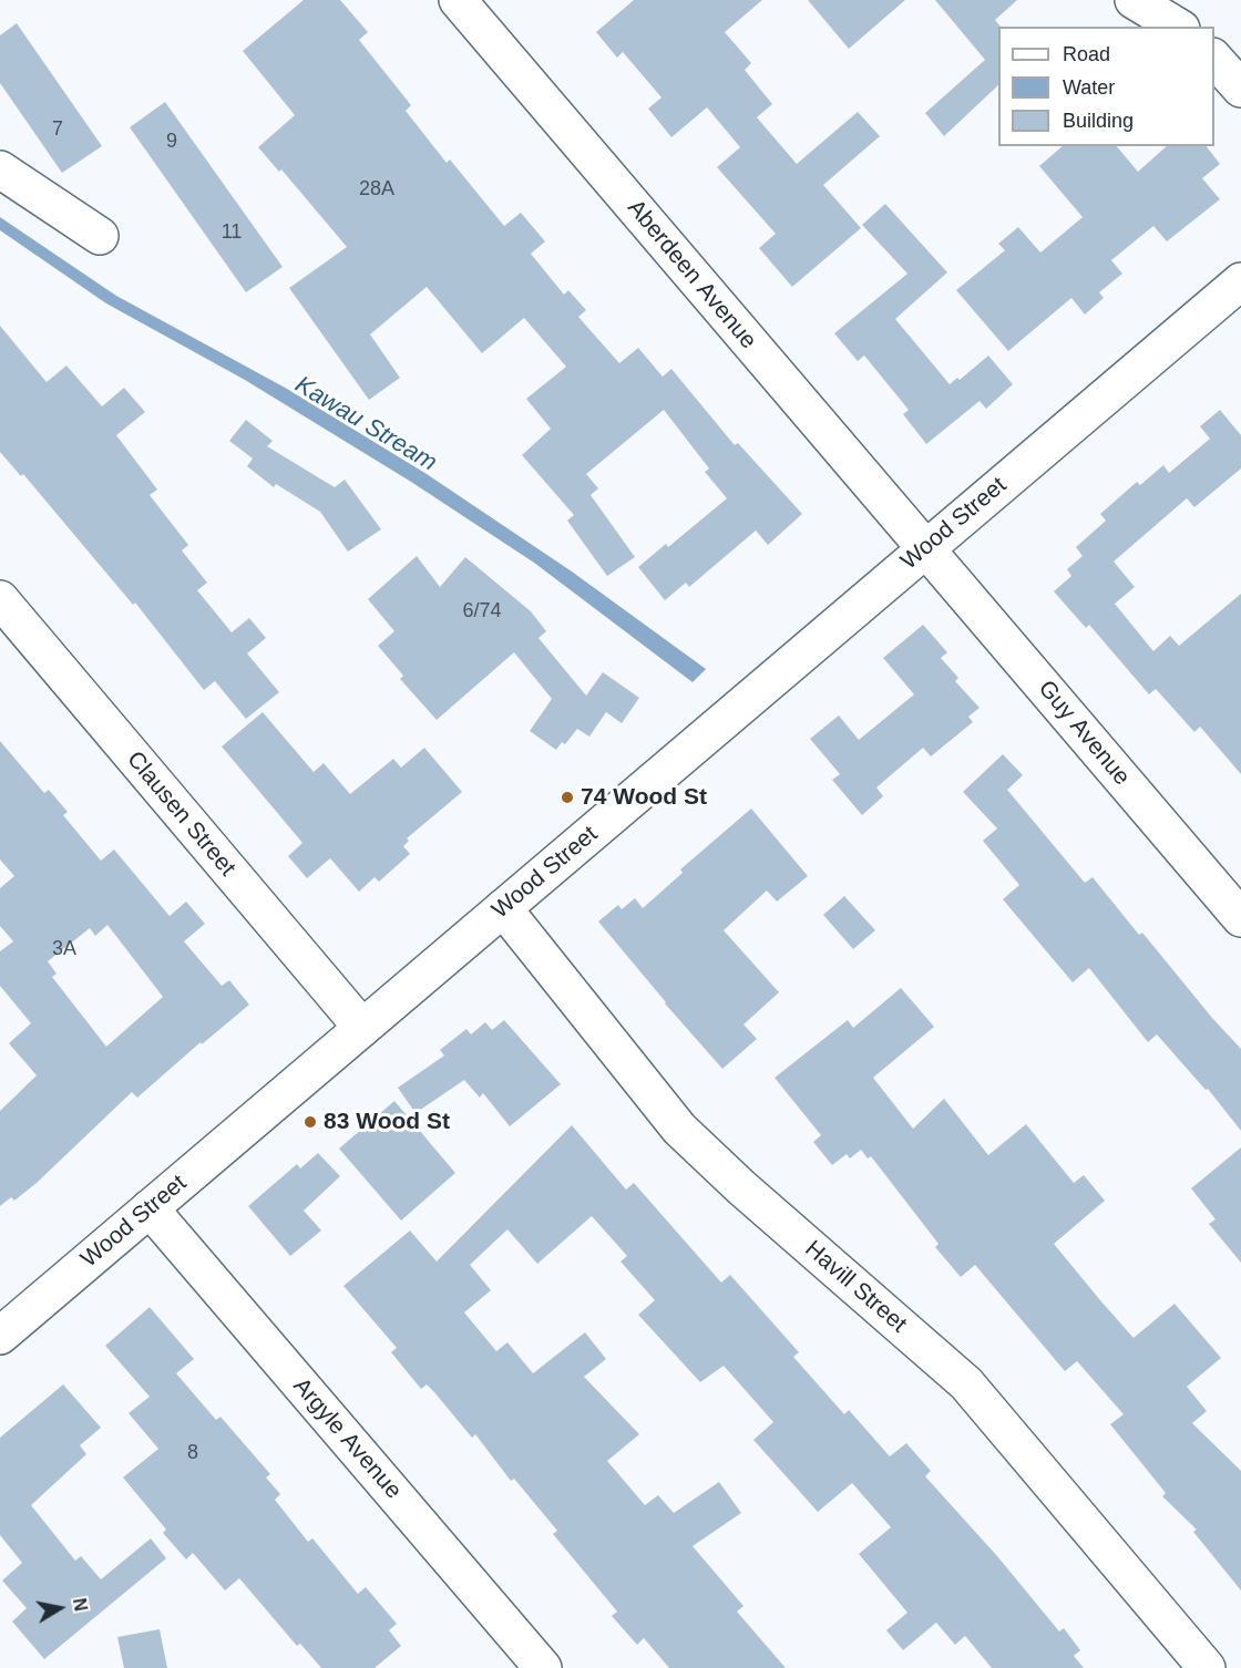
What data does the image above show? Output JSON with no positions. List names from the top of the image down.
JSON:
{
  "streets": {
    "street": [
      "Aberdeen Avenue",
      "Wood Street",
      "Guy Avenue",
      "Clausen Street",
      "Havill Street",
      "Argyle Avenue"
    ]
  },
  "crossings": [
    ["Aberdeen Avenue", "Wood Street"],
    ["Aberdeen Avenue", "Guy Avenue"],
    ["Wood Street", "Guy Avenue"],
    ["Wood Street", "Clausen Street"],
    ["Wood Street", "Havill Street"],
    ["Wood Street", "Argyle Avenue"]
  ],
  "water": ["Kawau Stream"],
  "places": ["74 Wood St", "83 Wood St"],
  "house_numbers": [
    "7",
    "9",
    "28A",
    "11",
    "6/74",
    "3A",
    "8"
  ],
  "legend": ["Road", "Water", "Building"],
  "north": "right"
}
